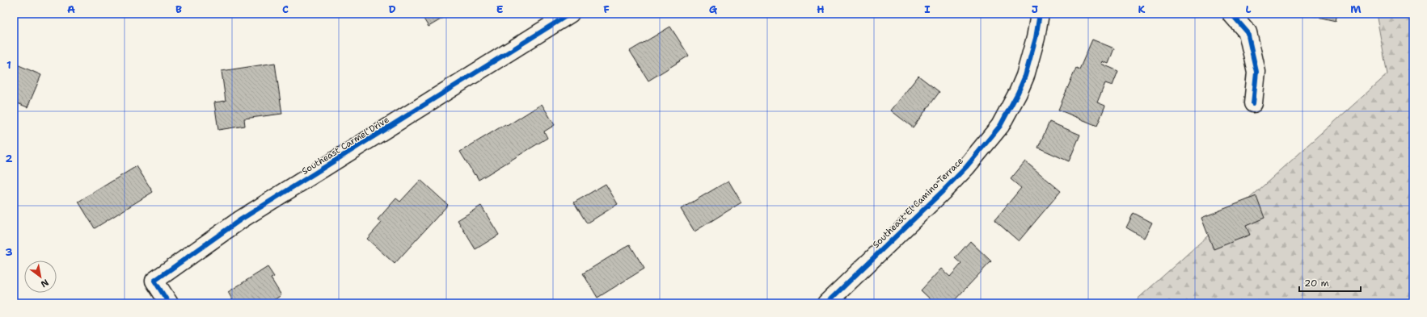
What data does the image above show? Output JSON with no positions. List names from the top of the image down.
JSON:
{
  "streets": {
    "street": ["Southeast Carmel Drive", "Southeast El Camino Terrace"]
  },
  "scale_bar": "20 m",
  "north": "bottom right",
  "grid": {
    "columns": [
      "A",
      "B",
      "C",
      "D",
      "E",
      "F",
      "G",
      "H",
      "I",
      "J",
      "K",
      "L",
      "M"
    ],
    "rows": ["1", "2", "3"]
  }
}
